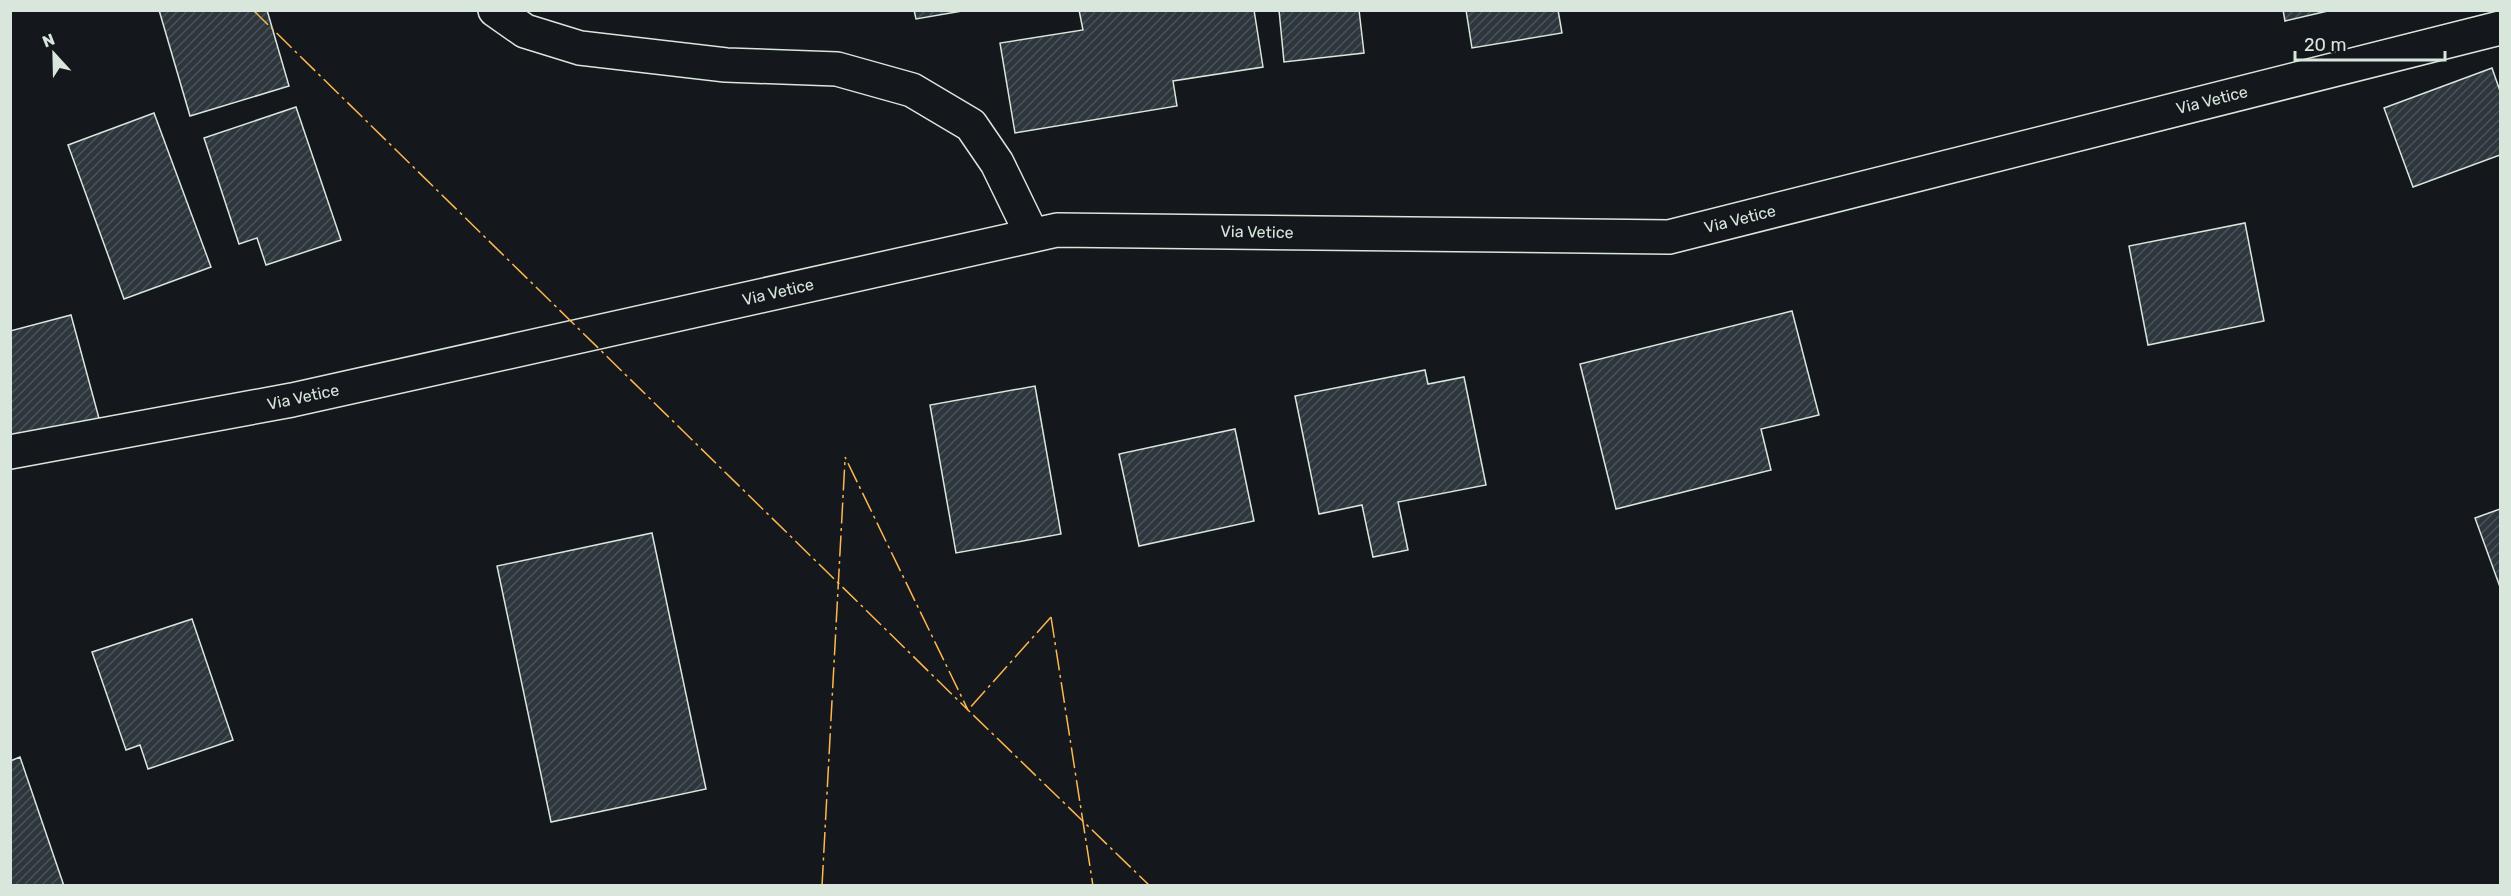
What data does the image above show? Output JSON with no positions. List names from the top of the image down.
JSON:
{
  "streets": {
    "street": ["Via Vetice"]
  },
  "scale_bar": "20 m",
  "north": "top"
}
